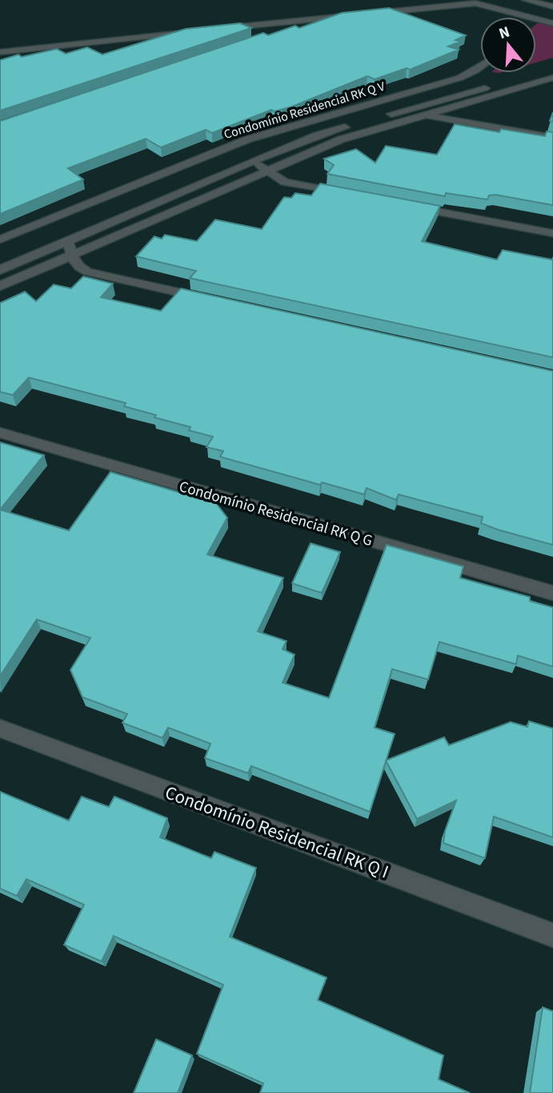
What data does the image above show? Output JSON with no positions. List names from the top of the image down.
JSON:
{
  "streets": {
    "street": ["Condomínio Residencial RK Q V", "Condomínio Residencial RK Q G", "Condomínio Residencial RK Q I"]
  },
  "north": "top"
}
